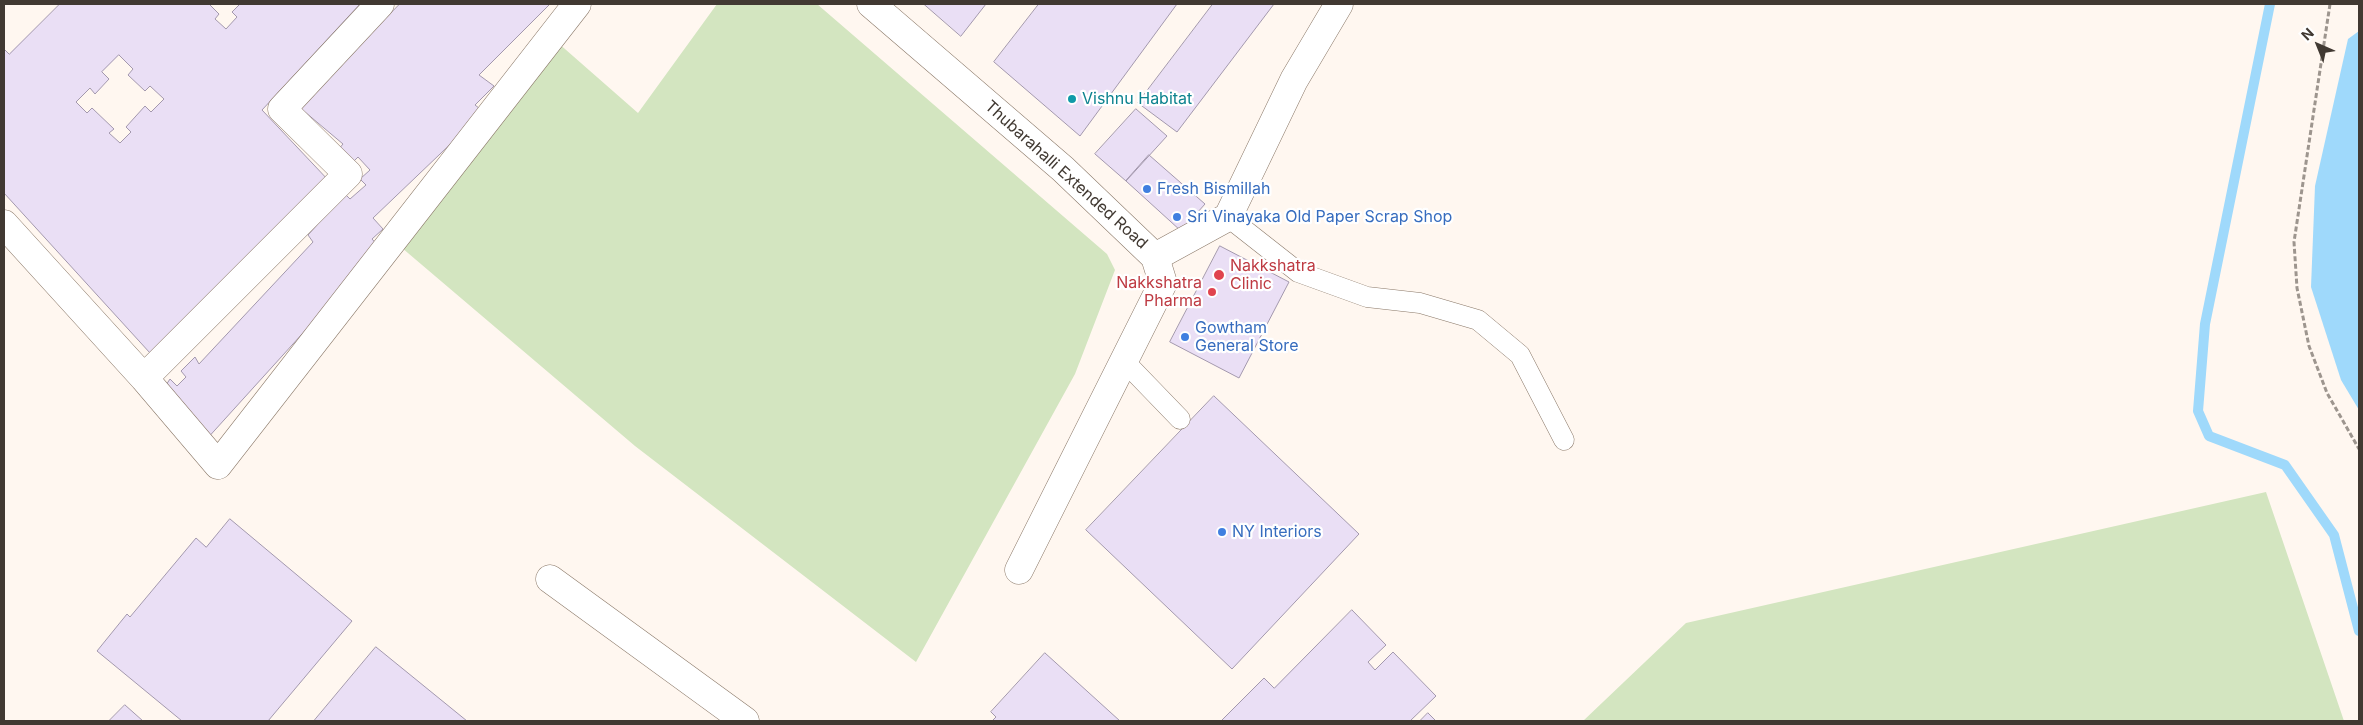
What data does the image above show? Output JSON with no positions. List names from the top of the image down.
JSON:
{
  "streets": {
    "street": ["Thubarahalli Extended Road"]
  },
  "places": [
    "Vishnu Habitat",
    "Fresh Bismillah",
    "Sri Vinayaka Old Paper Scrap Shop",
    "Nakkshatra Clinic",
    "Nakkshatra Pharma",
    "Gowtham General Store",
    "NY Interiors"
  ],
  "north": "top left"
}
